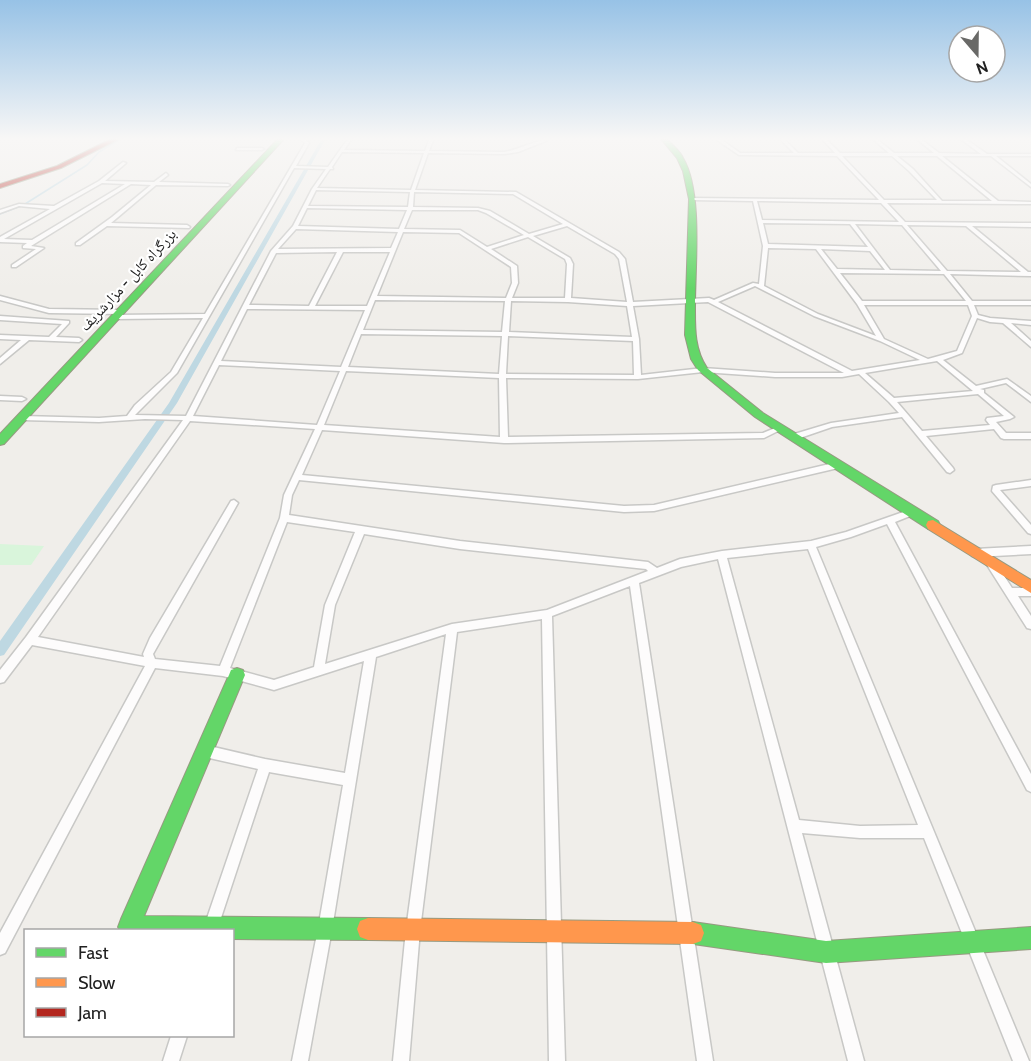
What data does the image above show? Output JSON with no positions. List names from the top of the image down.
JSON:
{
  "streets": {
    "main road": ["بزرگراه کابل - مزارشریف"]
  },
  "legend": ["Fast", "Slow", "Jam"],
  "north": "bottom"
}
